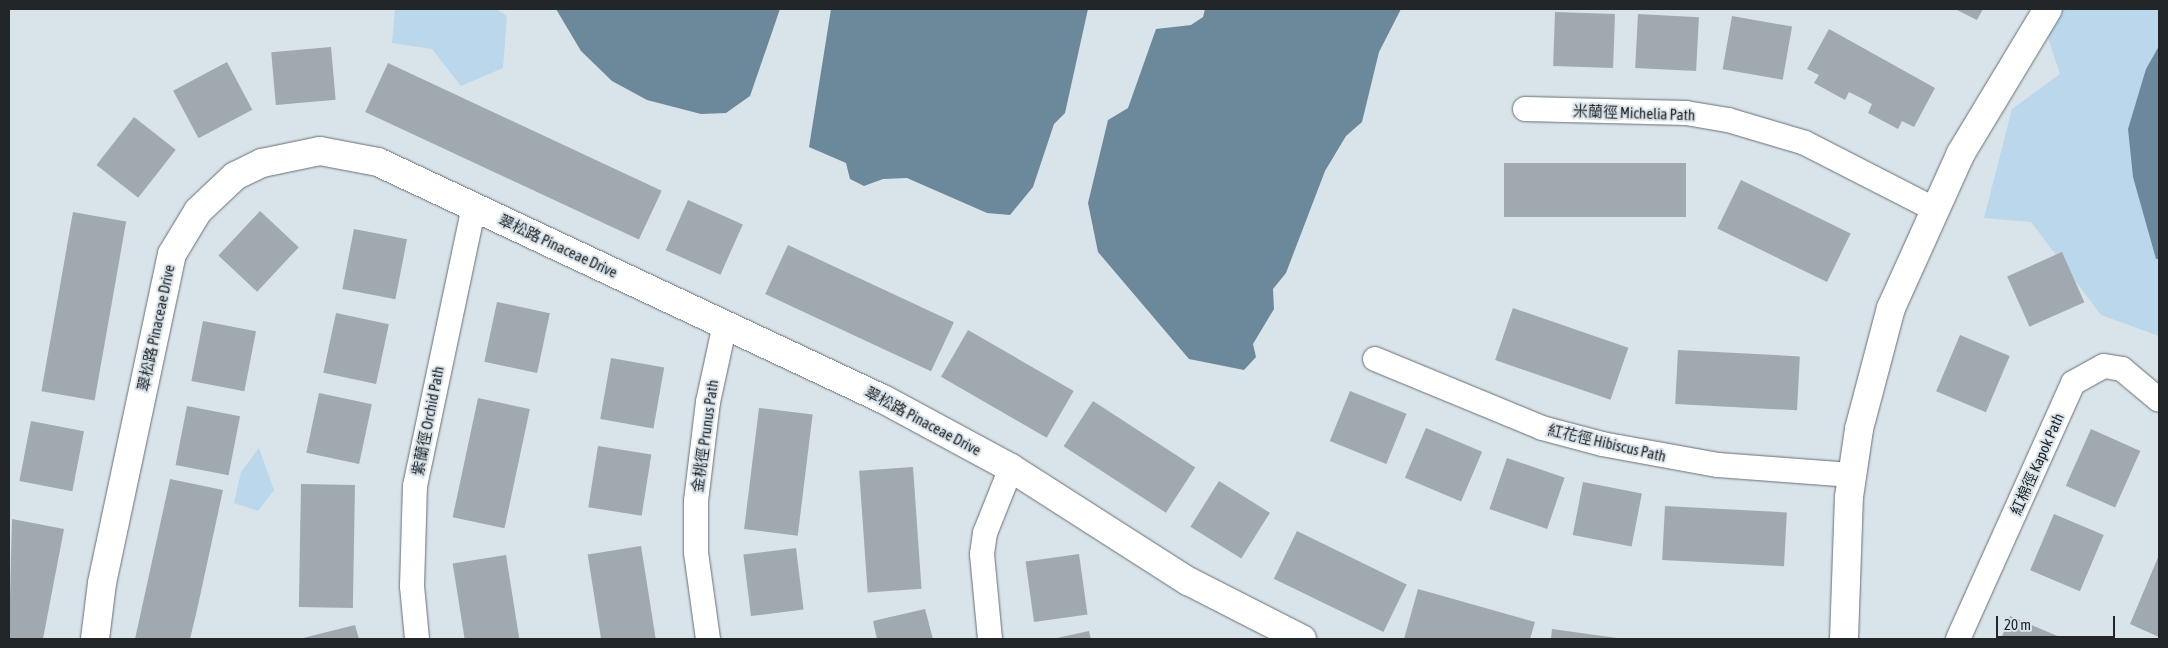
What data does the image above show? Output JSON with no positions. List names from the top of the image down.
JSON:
{
  "streets": {
    "street": ["翠松路 Pinaceae Drive"],
    "lane": [
      "米蘭徑 Michelia Path",
      "紫蘭徑 Orchid Path",
      "金桃徑 Prunus Path",
      "紅花徑 Hibiscus Path",
      "紅棉徑 Kapok Path"
    ]
  },
  "crossings": [
    ["翠松路 Pinaceae Drive", "紫蘭徑 Orchid Path"],
    ["翠松路 Pinaceae Drive", "金桃徑 Prunus Path"]
  ],
  "scale_bar": "20 m"
}
